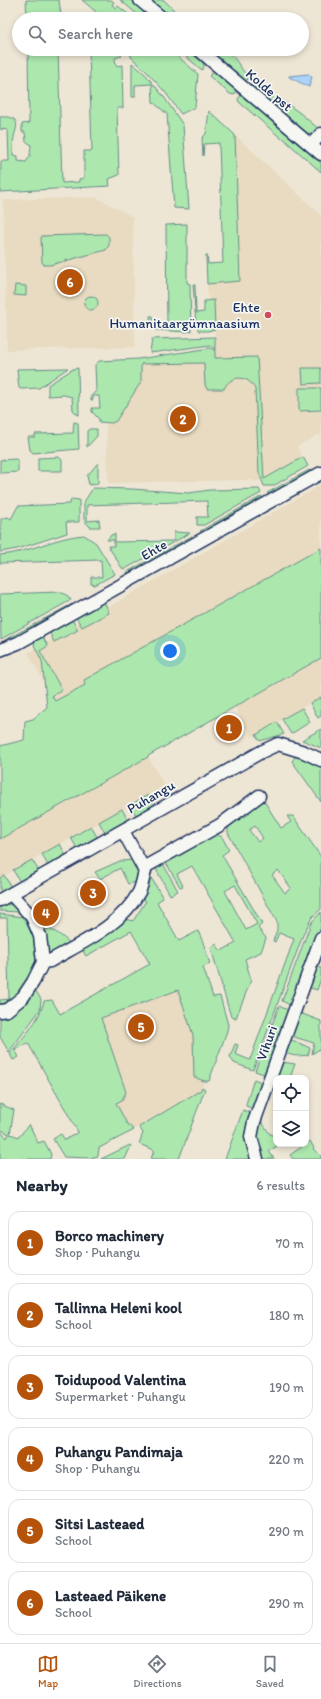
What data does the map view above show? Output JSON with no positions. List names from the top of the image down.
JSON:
{
  "streets": {
    "street": [
      "Kolde pst",
      "Ehte",
      "Puhangu",
      "Vihuri"
    ]
  },
  "places": ["Ehte Humanitaargümnaasium"],
  "page": {
    "search": "Search here",
    "pins": [
      "6",
      "2",
      "1",
      "3",
      "4",
      "5"
    ],
    "heading": ["Nearby", "6 results"],
    "list": [
      {
        "mark": "1",
        "name": "Borco machinery",
        "note": "Shop · Puhangu",
        "value": "70 m"
      },
      {
        "mark": "2",
        "name": "Tallinna Heleni kool",
        "note": "School",
        "value": "180 m"
      },
      {
        "mark": "3",
        "name": "Toidupood Valentina",
        "note": "Supermarket · Puhangu",
        "value": "190 m"
      },
      {
        "mark": "4",
        "name": "Puhangu Pandimaja",
        "note": "Shop · Puhangu",
        "value": "220 m"
      },
      {
        "mark": "5",
        "name": "Sitsi Lasteaed",
        "note": "School",
        "value": "290 m"
      },
      {
        "mark": "6",
        "name": "Lasteaed Päikene",
        "note": "School",
        "value": "290 m"
      }
    ],
    "nav": ["Map", "Directions", "Saved"]
  }
}
